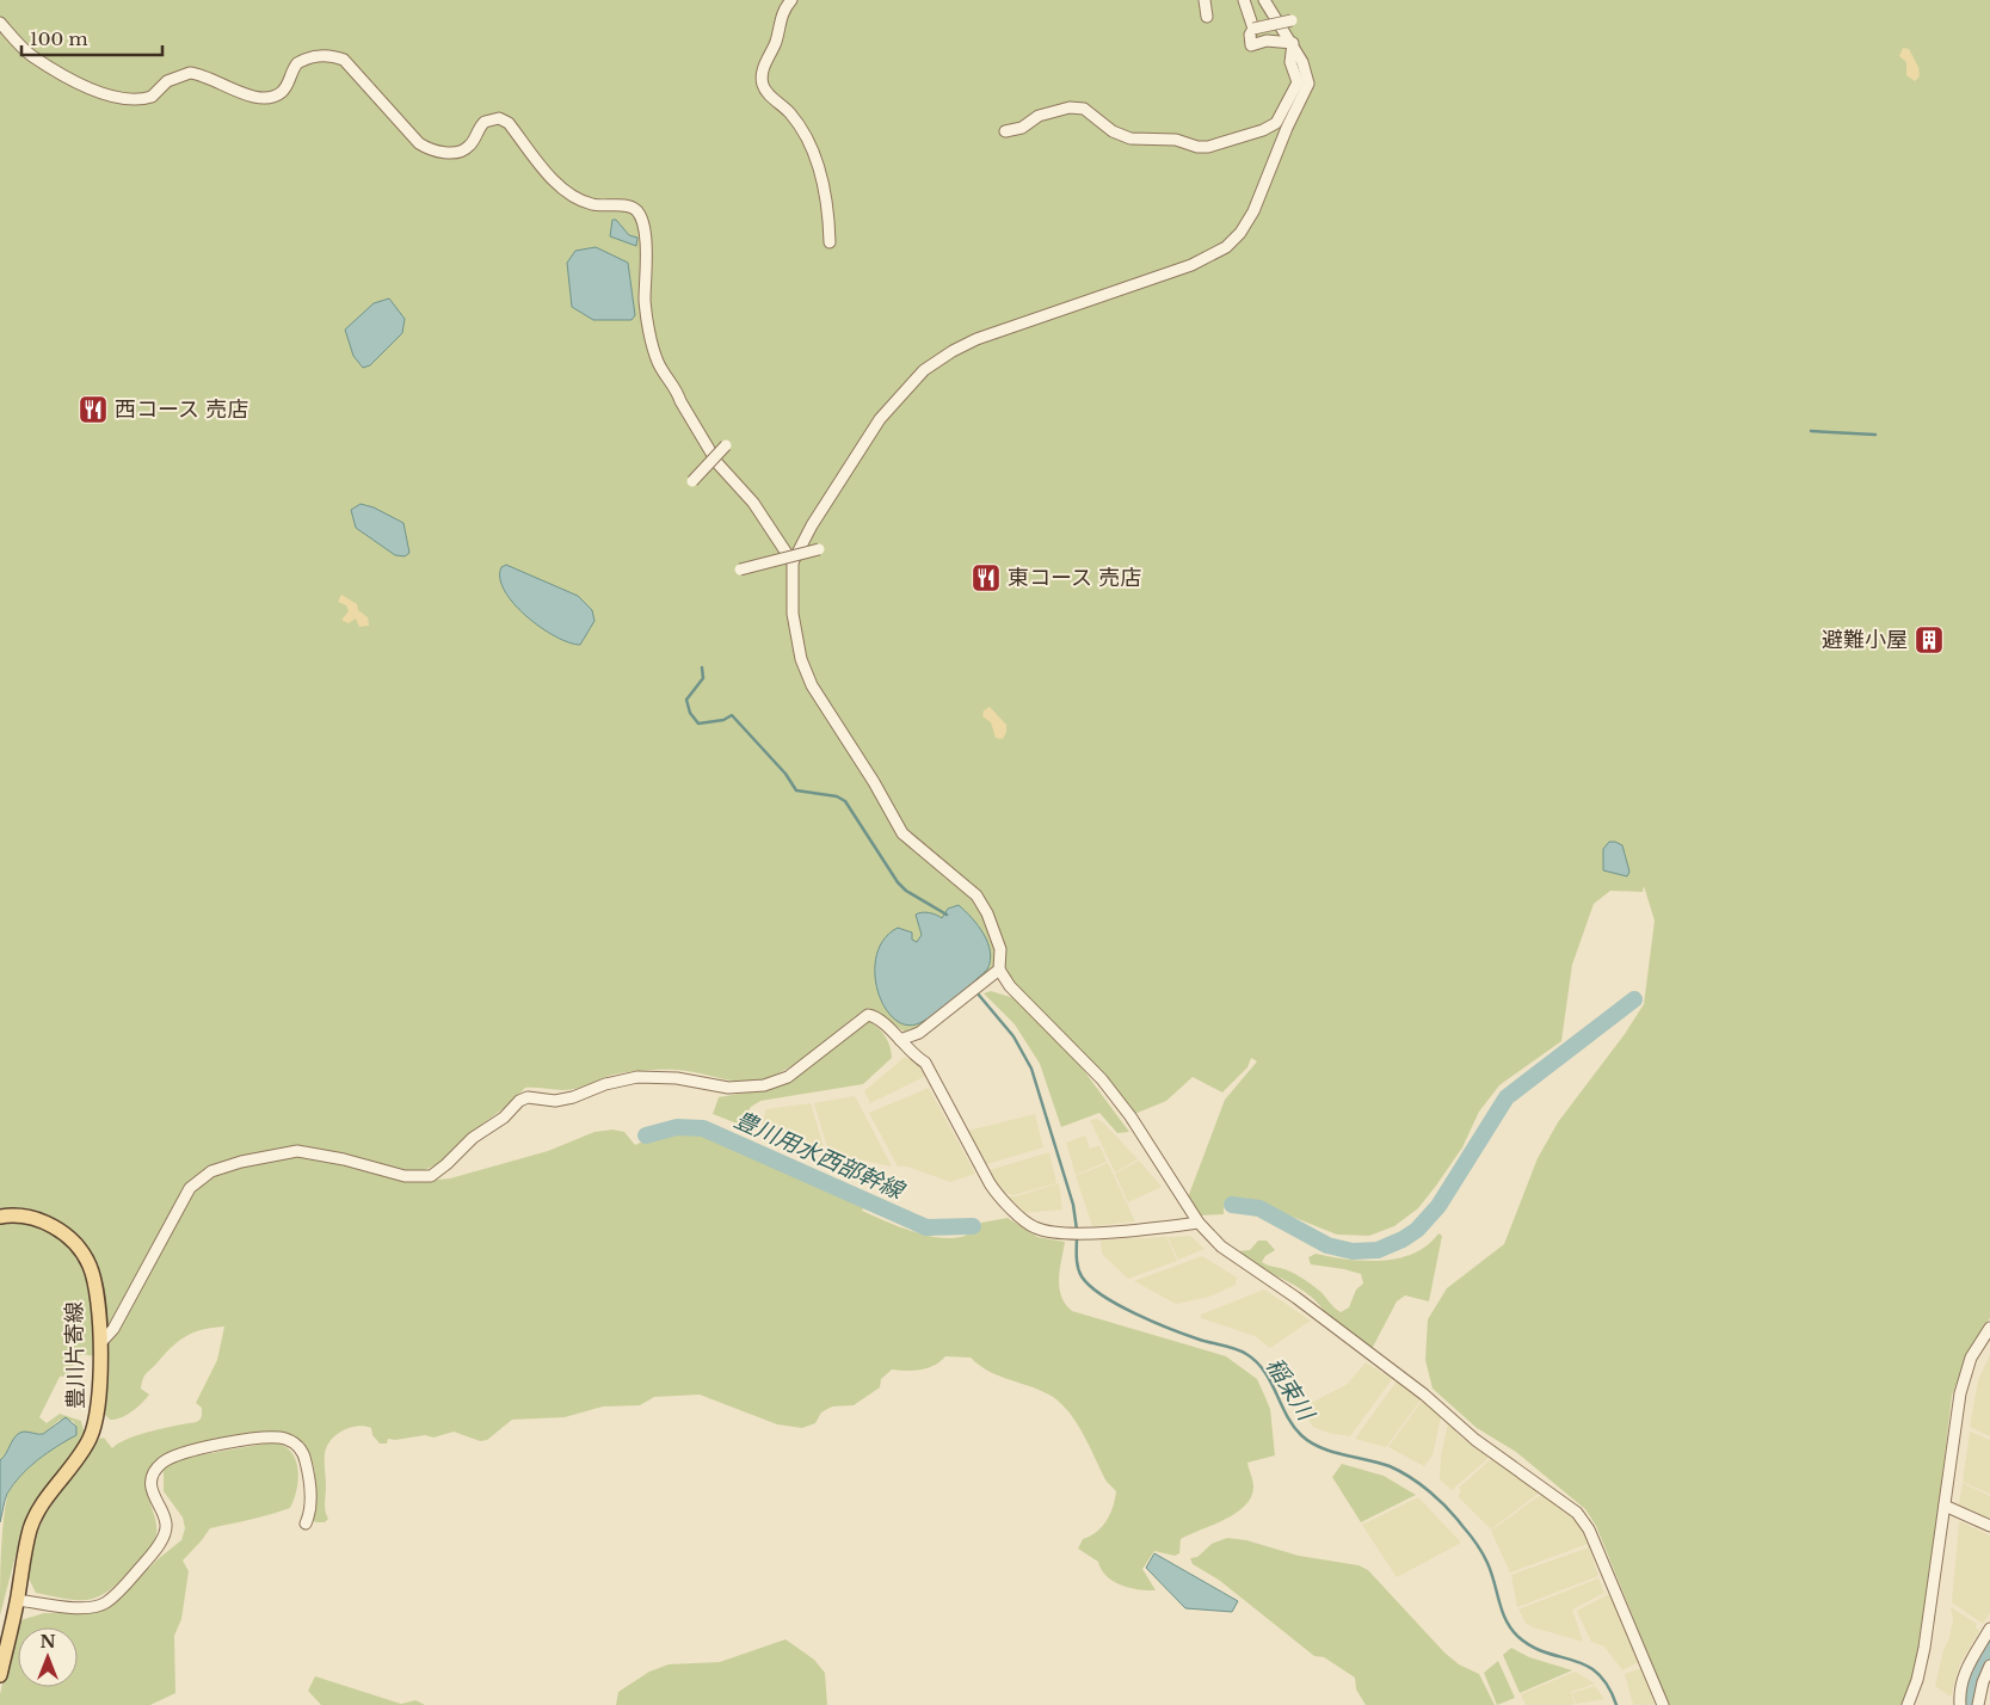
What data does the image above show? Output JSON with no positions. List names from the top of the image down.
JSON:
{
  "streets": {
    "main road": ["豊川片寄線"]
  },
  "water": ["豊川用水西部幹線", "稲束川"],
  "places": {
    "restaurant": ["西コース 売店", "東コース 売店"],
    "building": ["避難小屋"]
  },
  "scale_bar": "100 m",
  "north": "top"
}
